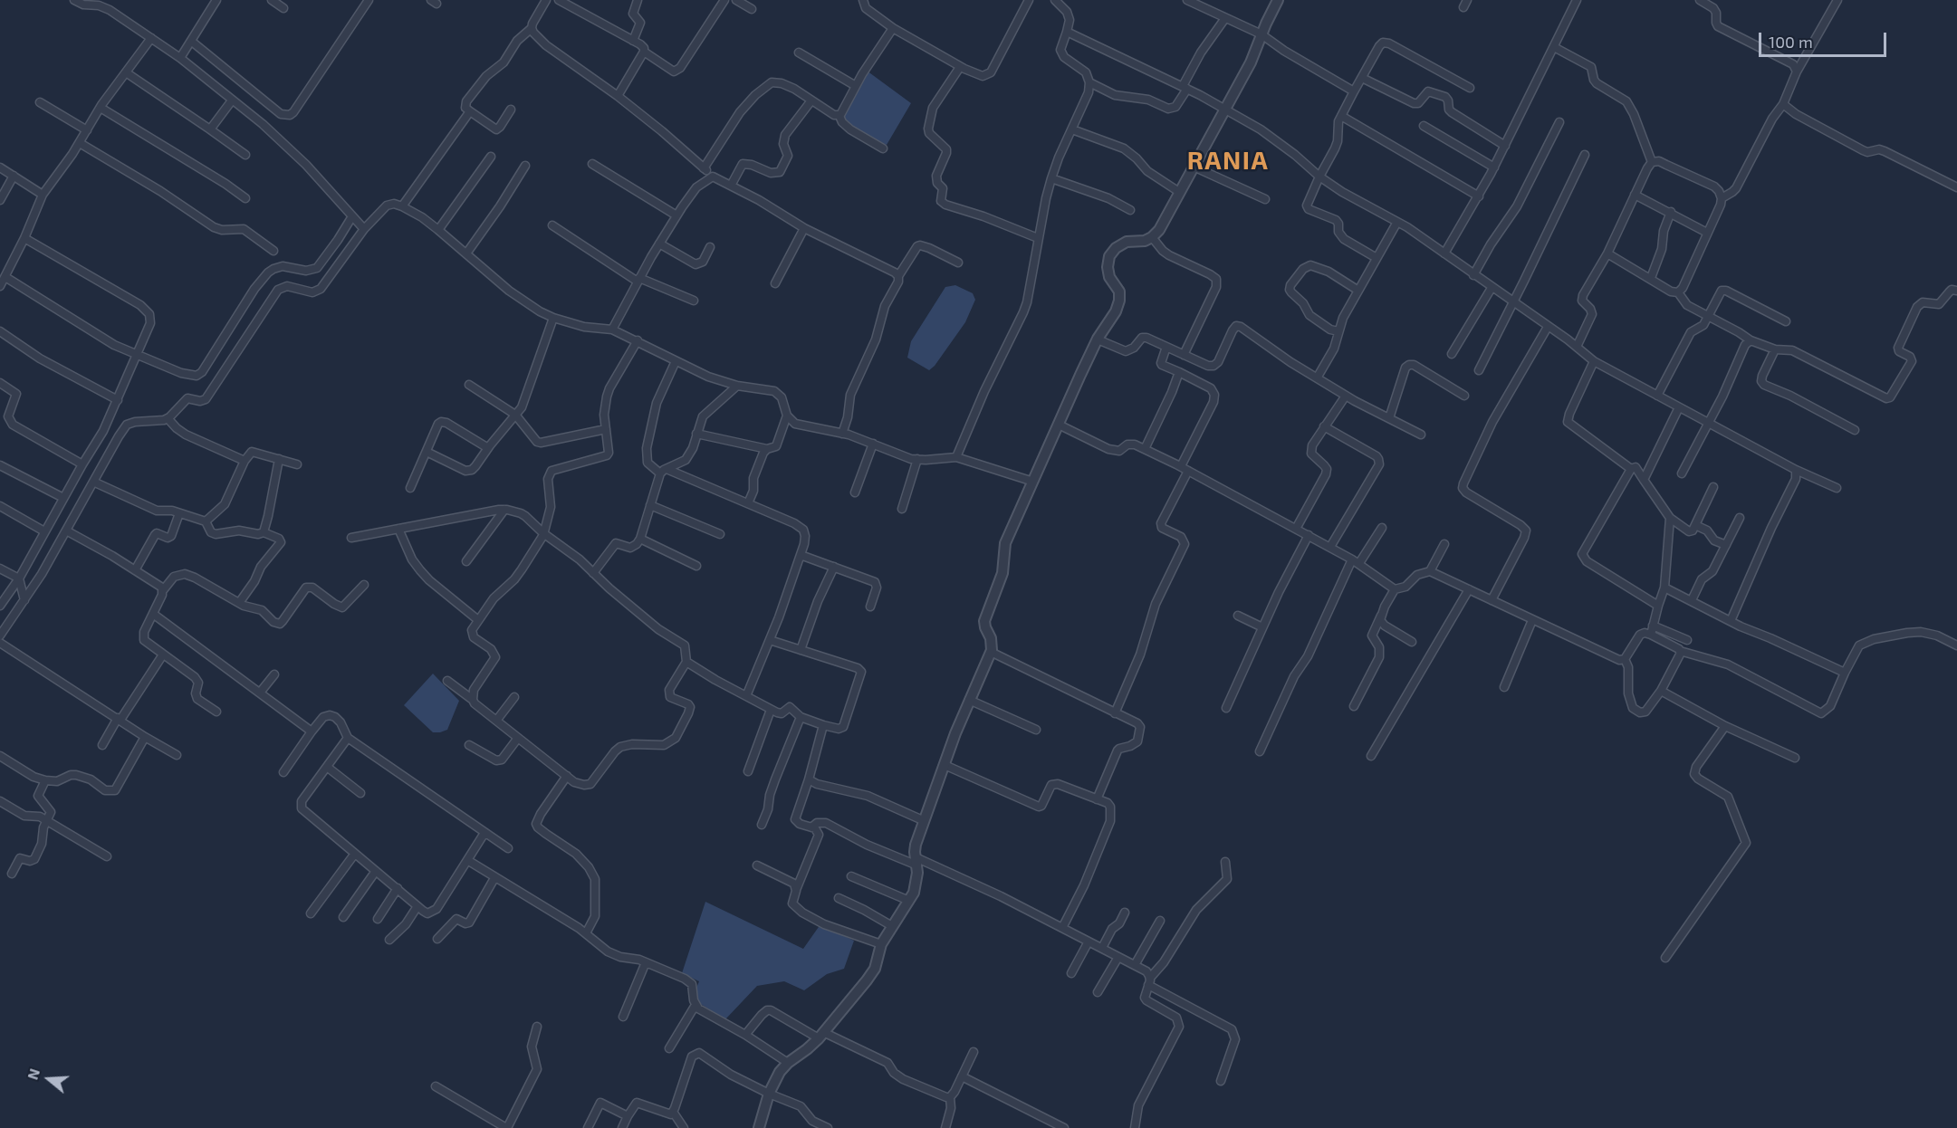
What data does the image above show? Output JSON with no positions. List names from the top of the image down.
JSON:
{
  "districts": ["RANIA"],
  "scale_bar": "100 m",
  "north": "left"
}
